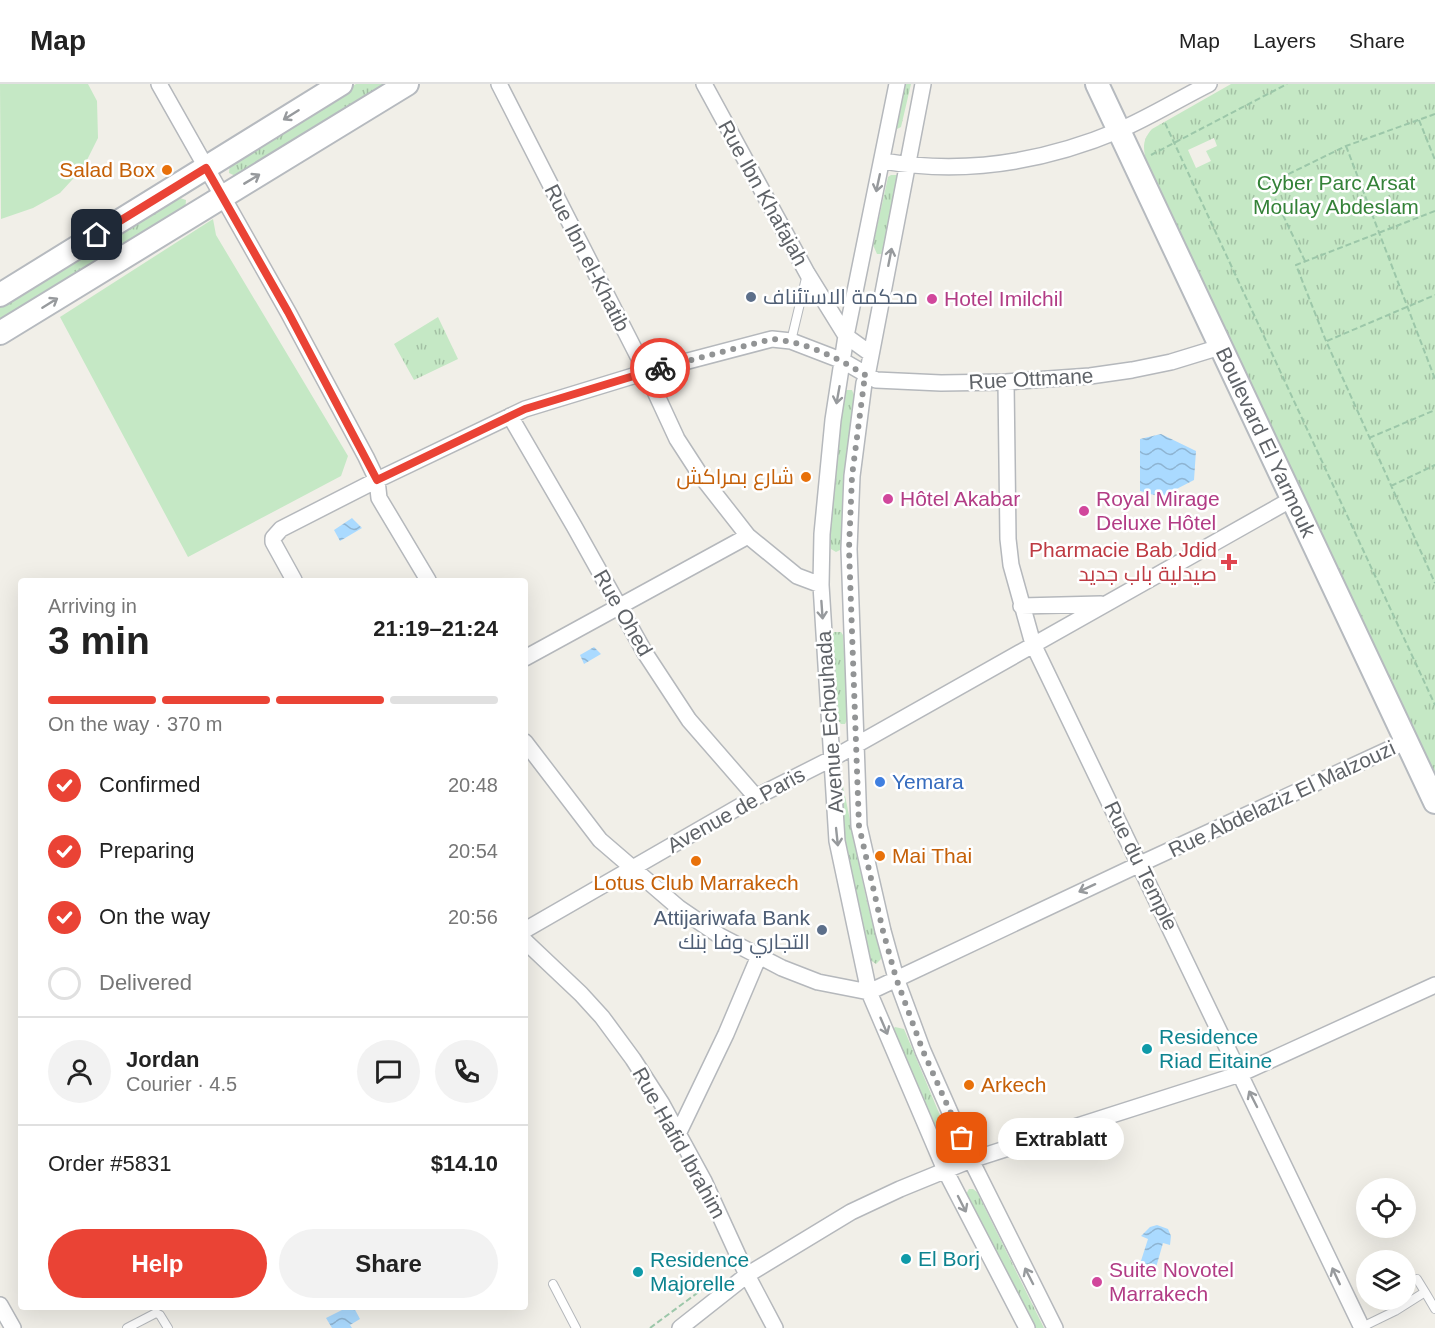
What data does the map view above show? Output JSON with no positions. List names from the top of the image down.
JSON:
{
  "streets": {
    "street": [
      "Rue Ibn Khafajah",
      "Rue Ibn el-Khatib",
      "Rue Ottmane",
      "Boulevard El Yarmouk",
      "Rue Ohed",
      "Avenue Echouhada",
      "Rue Abdelaziz El Malzouzi",
      "Avenue de Paris",
      "Rue du Temple",
      "Rue Hafid Ibrahim"
    ]
  },
  "crossings": [
    ["Rue Ibn Khafajah", "Avenue Echouhada"],
    ["Rue Ibn el-Khatib", "Avenue Echouhada"],
    ["Rue Ottmane", "Boulevard El Yarmouk"],
    ["Rue Ottmane", "Avenue Echouhada"],
    ["Rue Ottmane", "Rue du Temple"],
    ["Boulevard El Yarmouk", "Rue Abdelaziz El Malzouzi"],
    ["Boulevard El Yarmouk", "Avenue de Paris"],
    ["Rue Ohed", "Avenue de Paris"],
    ["Avenue Echouhada", "Rue Abdelaziz El Malzouzi"],
    ["Avenue Echouhada", "Avenue de Paris"],
    ["Rue Abdelaziz El Malzouzi", "Rue du Temple"],
    ["Avenue de Paris", "Rue du Temple"]
  ],
  "one_way": ["Rue Abdelaziz El Malzouzi"],
  "parks": ["Cyber Parc Arsat Moulay Abdeslam"],
  "places": {
    "other": [
      "Salad Box",
      "محكمة الاستئناف",
      "Hotel Imilchil",
      "شارع بمراكش",
      "Hôtel Akabar",
      "Royal Mirage Deluxe Hôtel",
      "Yemara",
      "Mai Thai",
      "Lotus Club Marrakech",
      "Attijariwafa Bank التجاري وفا بنك",
      "Residence Riad Eitaine",
      "Arkech",
      "Extrablatt",
      "El Borj",
      "Residence Majorelle",
      "Suite Novotel Marrakech"
    ],
    "health": ["Pharmacie Bab Jdid صيدلية باب جديد"]
  },
  "page": {
    "header": "Map",
    "nav": ["Map", "Layers", "Share"],
    "heading": ["3 min", "Arriving in", "21:19–21:24"],
    "panel": [
      "Jordan",
      "Courier · 4.5",
      "Order #5831",
      "$14.10"
    ],
    "bar": "On the way · 370 m",
    "list": [
      ["Confirmed", "20:48"],
      ["Preparing", "20:54"],
      ["On the way", "20:56"],
      "Delivered"
    ],
    "bubble": "Extrablatt",
    "buttons": ["Help", "Share"]
  }
}
